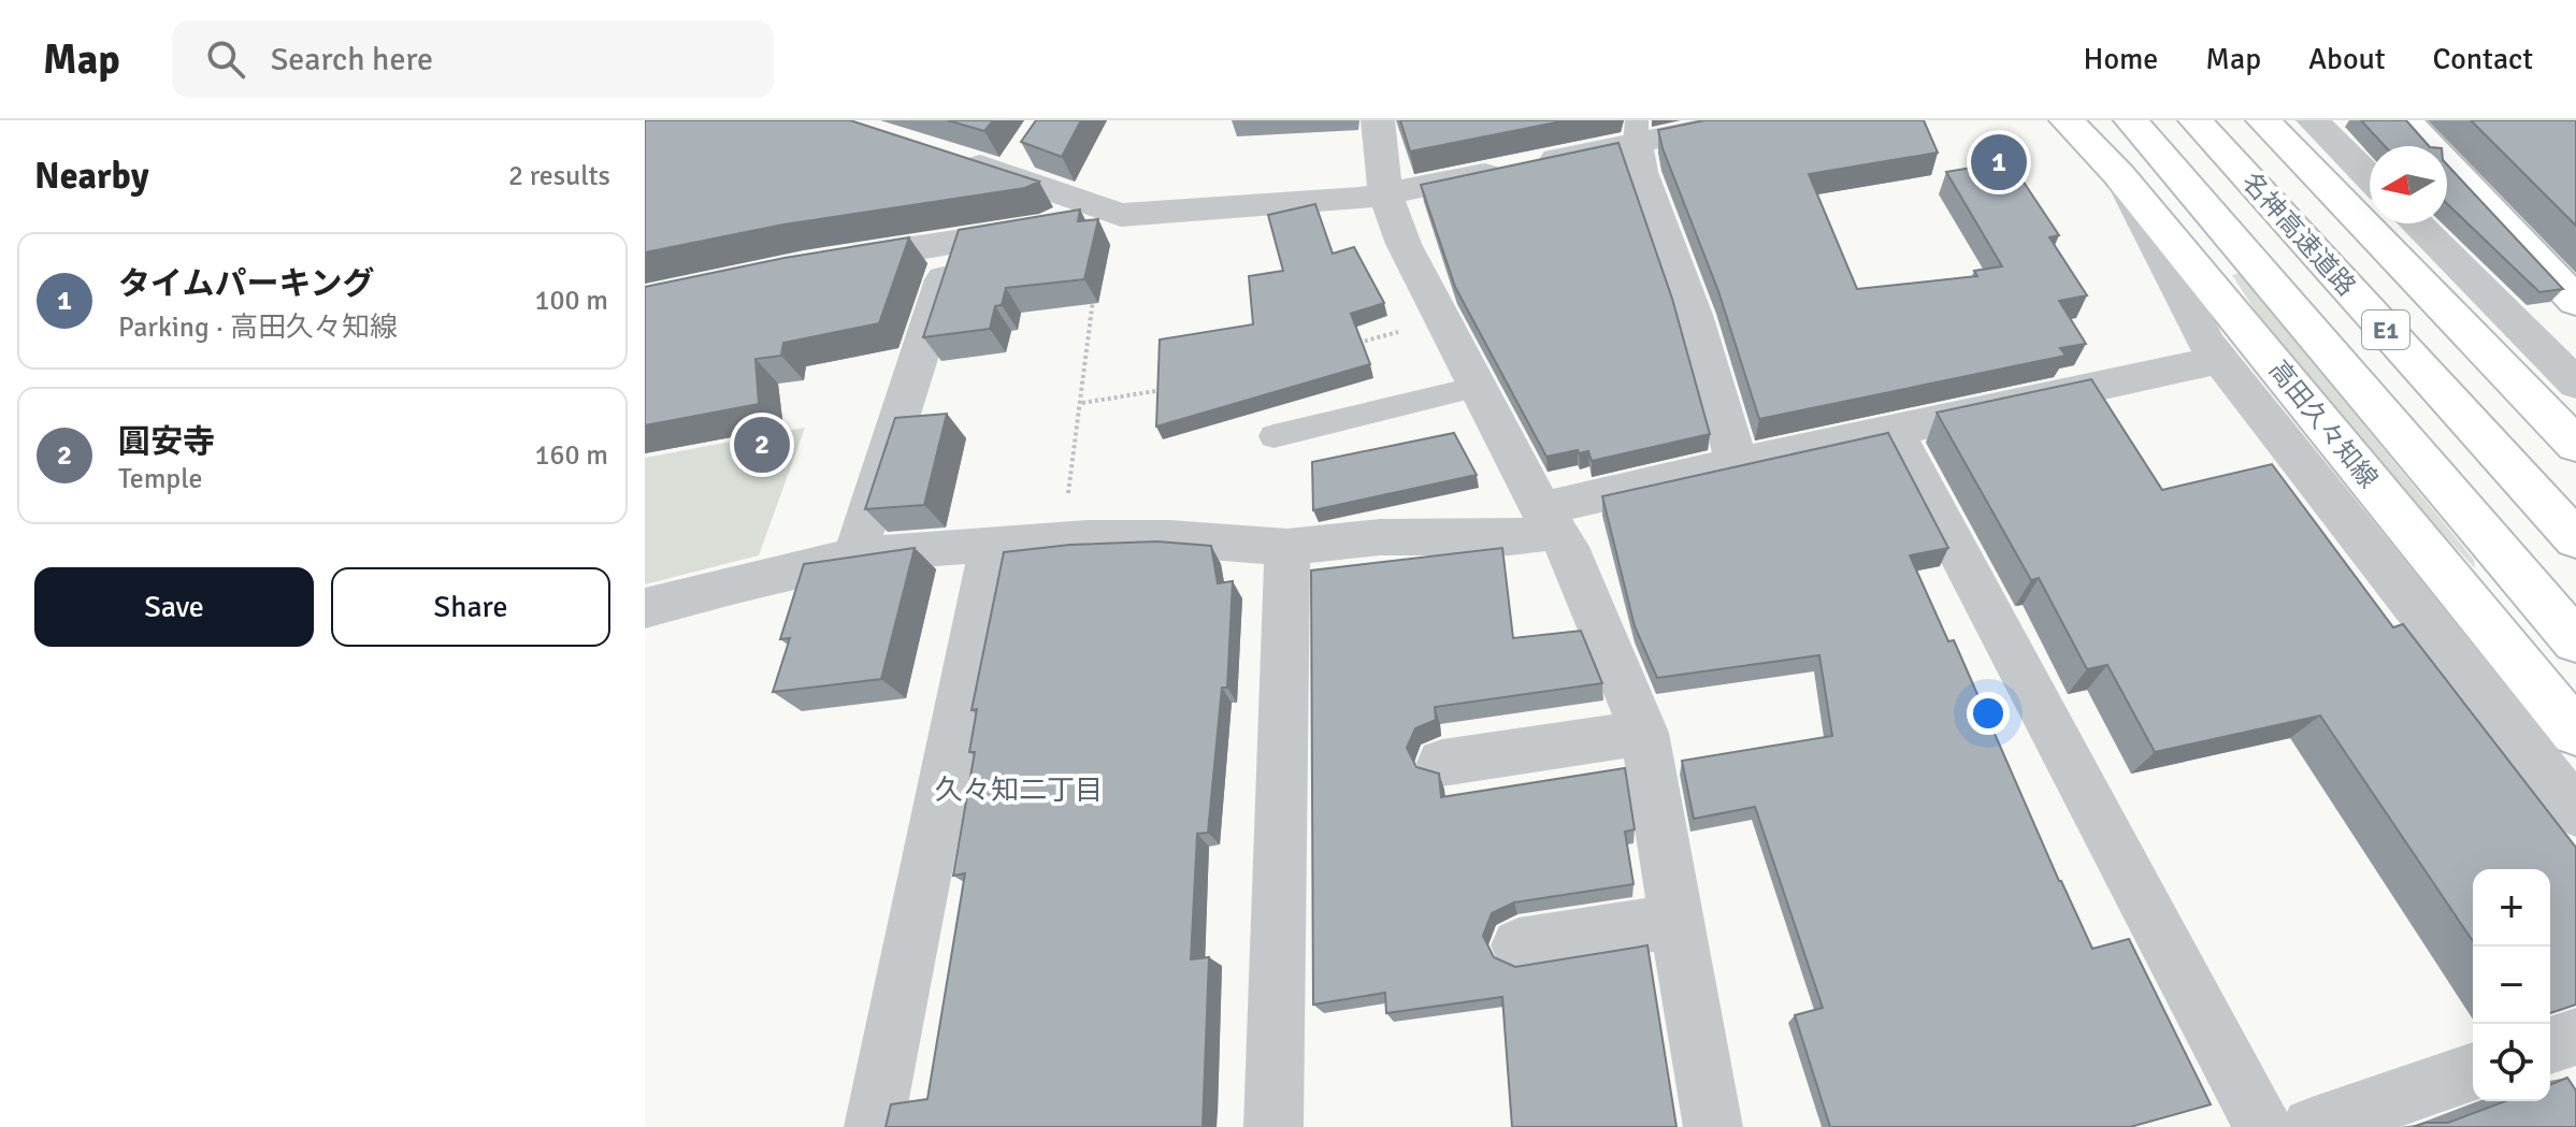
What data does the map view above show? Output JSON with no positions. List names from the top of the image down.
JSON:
{
  "streets": {
    "main road": ["名神高速道路", "E1", "高田久々知線"]
  },
  "districts": ["久々知二丁目"],
  "north": "left",
  "page": {
    "header": "Map",
    "search": "Search here",
    "nav": [
      "Home",
      "Map",
      "About",
      "Contact"
    ],
    "heading": ["Nearby", "2 results"],
    "pins": ["1", "2"],
    "list": [
      {
        "mark": "1",
        "name": "タイムパーキング",
        "note": "Parking · 高田久々知線",
        "value": "100 m"
      },
      {
        "mark": "2",
        "name": "圓安寺",
        "note": "Temple",
        "value": "160 m"
      }
    ],
    "buttons": ["Save", "Share"],
    "map_buttons": ["+", "−"]
  }
}
